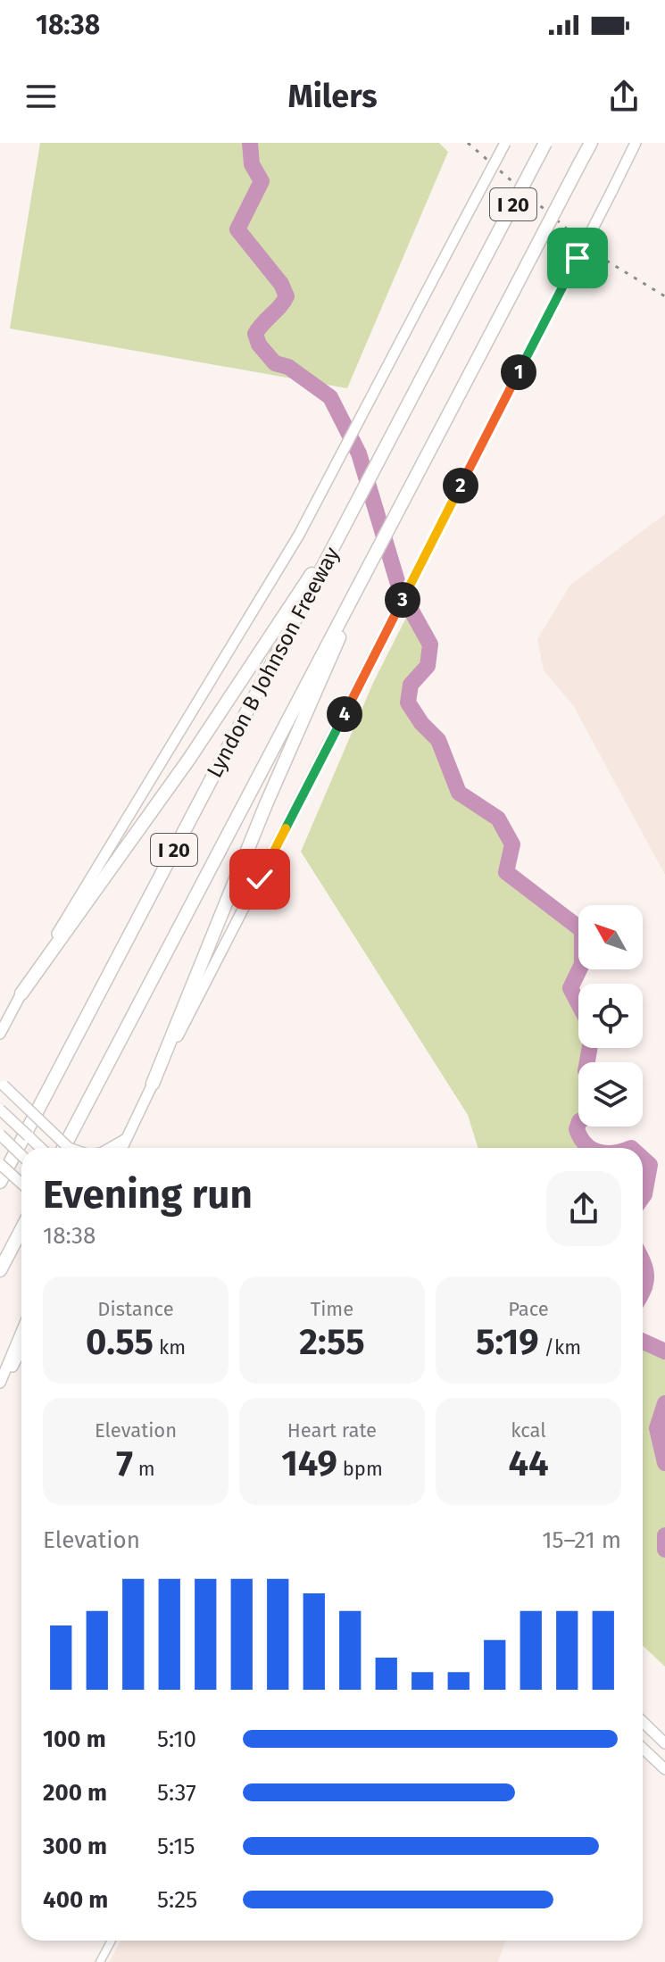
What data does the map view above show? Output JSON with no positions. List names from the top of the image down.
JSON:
{
  "streets": {
    "highway": ["I 20", "Lyndon B Johnson Freeway"]
  },
  "north": "top left",
  "page": {
    "status": "18:38",
    "header": "Milers",
    "pins": [
      "1",
      "2",
      "3",
      "4"
    ],
    "heading": ["Evening run", "18:38"],
    "stats": [
      ["Distance", "0.55 km"],
      ["Time", "2:55"],
      ["Pace", "5:19 /km"],
      ["Elevation", "7 m"],
      ["Heart rate", "149 bpm"],
      ["kcal", "44"]
    ],
    "chart": ["Elevation", "15–21 m"],
    "list": [
      {
        "name": "100 m",
        "note": "5:10"
      },
      {
        "name": "200 m",
        "note": "5:37"
      },
      {
        "name": "300 m",
        "note": "5:15"
      },
      {
        "name": "400 m",
        "note": "5:25"
      }
    ]
  }
}
